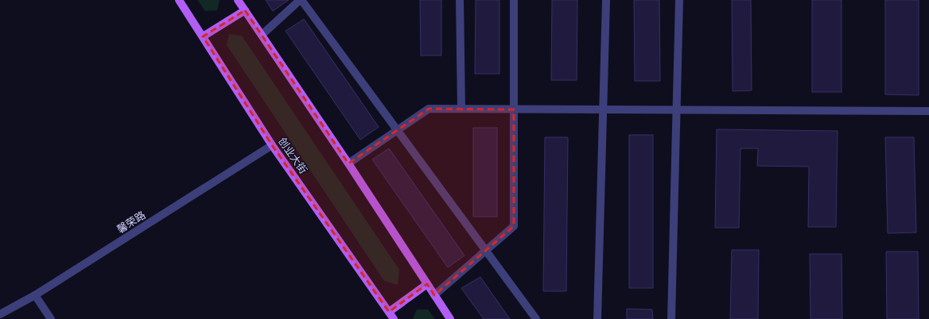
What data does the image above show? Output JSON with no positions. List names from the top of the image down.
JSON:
{
  "streets": {
    "main road": ["创业大街"],
    "street": ["馨荣路"]
  },
  "crossings": [
    ["创业大街", "馨荣路"]
  ]
}
